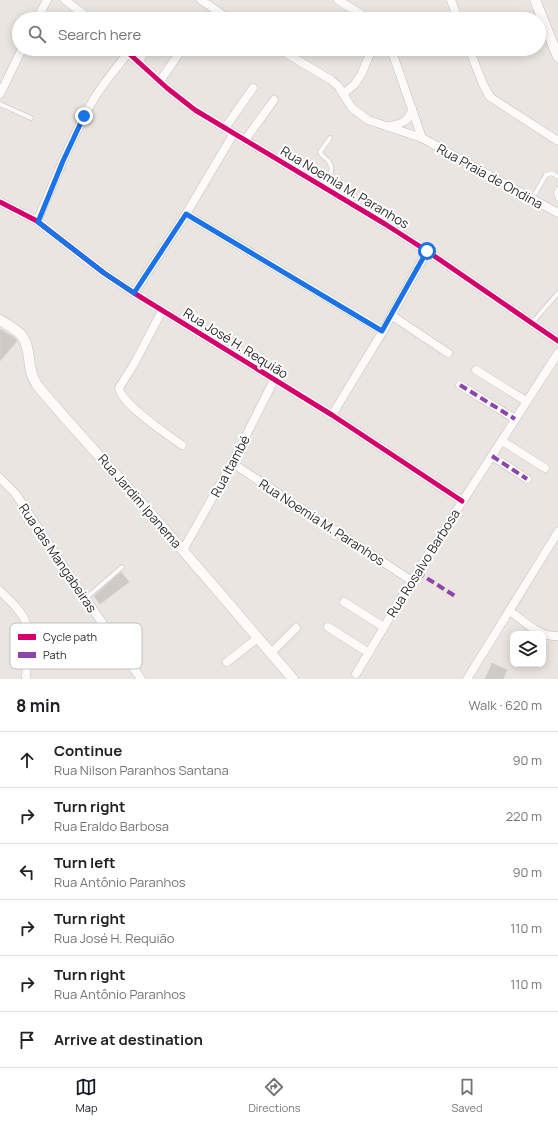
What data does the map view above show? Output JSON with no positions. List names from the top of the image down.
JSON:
{
  "streets": {
    "street": [
      "Rua Praia de Ondina",
      "Rua Noemia M. Paranhos",
      "Rua José H. Requião",
      "Rua Itambé",
      "Rua Jardim Ipanema",
      "Rua das Mangabeiras",
      "Rua Rosalvo Barbosa"
    ]
  },
  "crossings": [
    ["Rua Noemia M. Paranhos", "Rua Itambé"],
    ["Rua Noemia M. Paranhos", "Rua Rosalvo Barbosa"],
    ["Rua José H. Requião", "Rua Itambé"],
    ["Rua José H. Requião", "Rua Rosalvo Barbosa"],
    ["Rua Itambé", "Rua Jardim Ipanema"]
  ],
  "legend": ["Cycle path", "Path"],
  "page": {
    "search": "Search here",
    "heading": ["8 min", "Walk · 620 m"],
    "list": [
      ["Continue", "Rua Nilson Paranhos Santana", "90 m"],
      ["Turn right", "Rua Eraldo Barbosa", "220 m"],
      ["Turn left", "Rua Antônio Paranhos", "90 m"],
      ["Turn right", "Rua José H. Requião", "110 m"],
      ["Turn right", "Rua Antônio Paranhos", "110 m"],
      "Arrive at destination"
    ],
    "nav": ["Map", "Directions", "Saved"]
  }
}
